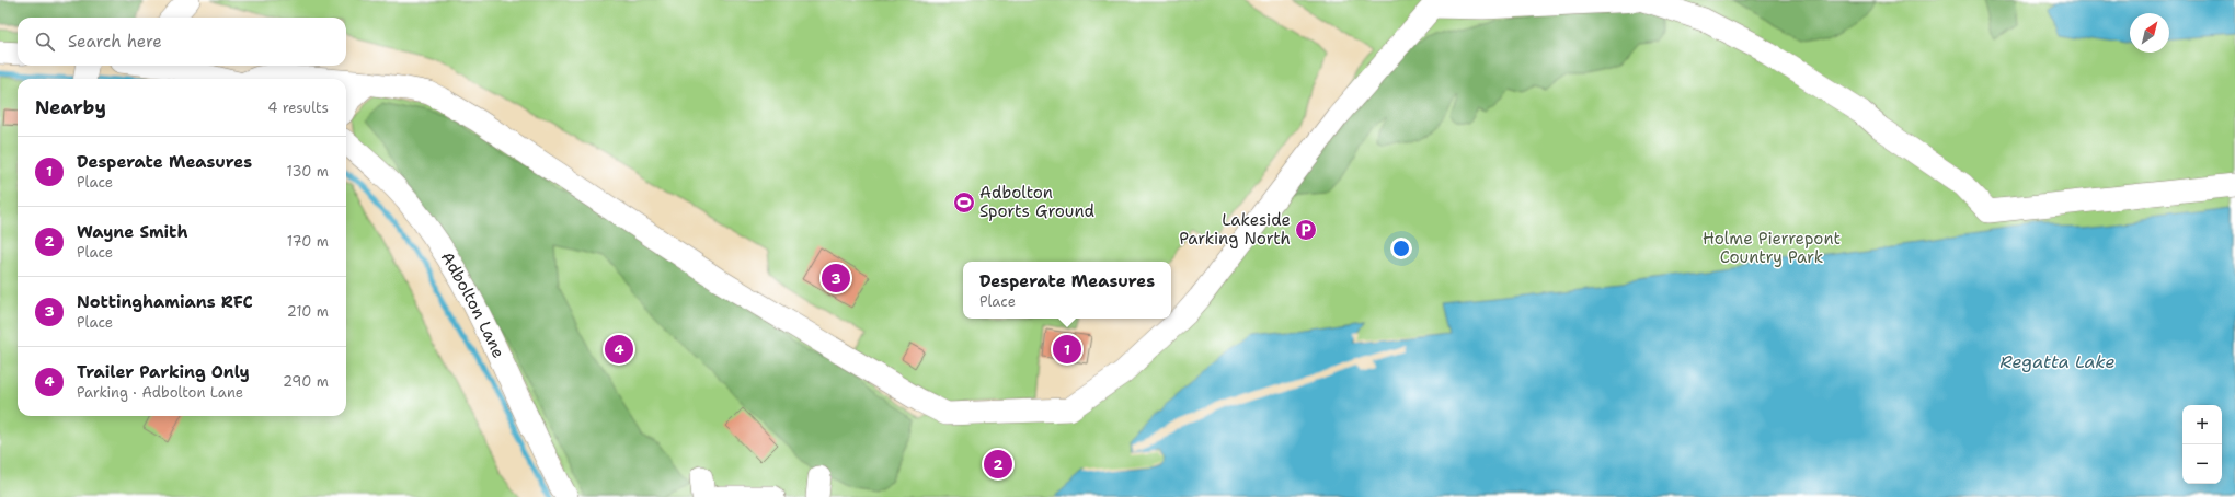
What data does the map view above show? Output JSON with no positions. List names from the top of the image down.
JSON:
{
  "streets": {
    "street": ["Adbolton Lane"]
  },
  "water": ["Regatta Lake"],
  "parks": ["Holme Pierrepont Country Park"],
  "places": {
    "sports": ["Adbolton Sports Ground"],
    "parking": ["Lakeside Parking North"]
  },
  "north": "top right",
  "page": {
    "search": "Search here",
    "heading": ["Nearby", "4 results"],
    "list": [
      {
        "mark": "1",
        "name": "Desperate Measures",
        "note": "Place",
        "value": "130 m"
      },
      {
        "mark": "2",
        "name": "Wayne Smith",
        "note": "Place",
        "value": "170 m"
      },
      {
        "mark": "3",
        "name": "Nottinghamians RFC",
        "note": "Place",
        "value": "210 m"
      },
      {
        "mark": "4",
        "name": "Trailer Parking Only",
        "note": "Parking · Adbolton Lane",
        "value": "290 m"
      }
    ],
    "popup": ["Desperate Measures", "Place"],
    "pins": [
      "3",
      "1",
      "4",
      "2"
    ],
    "map_buttons": ["+", "−"]
  }
}
